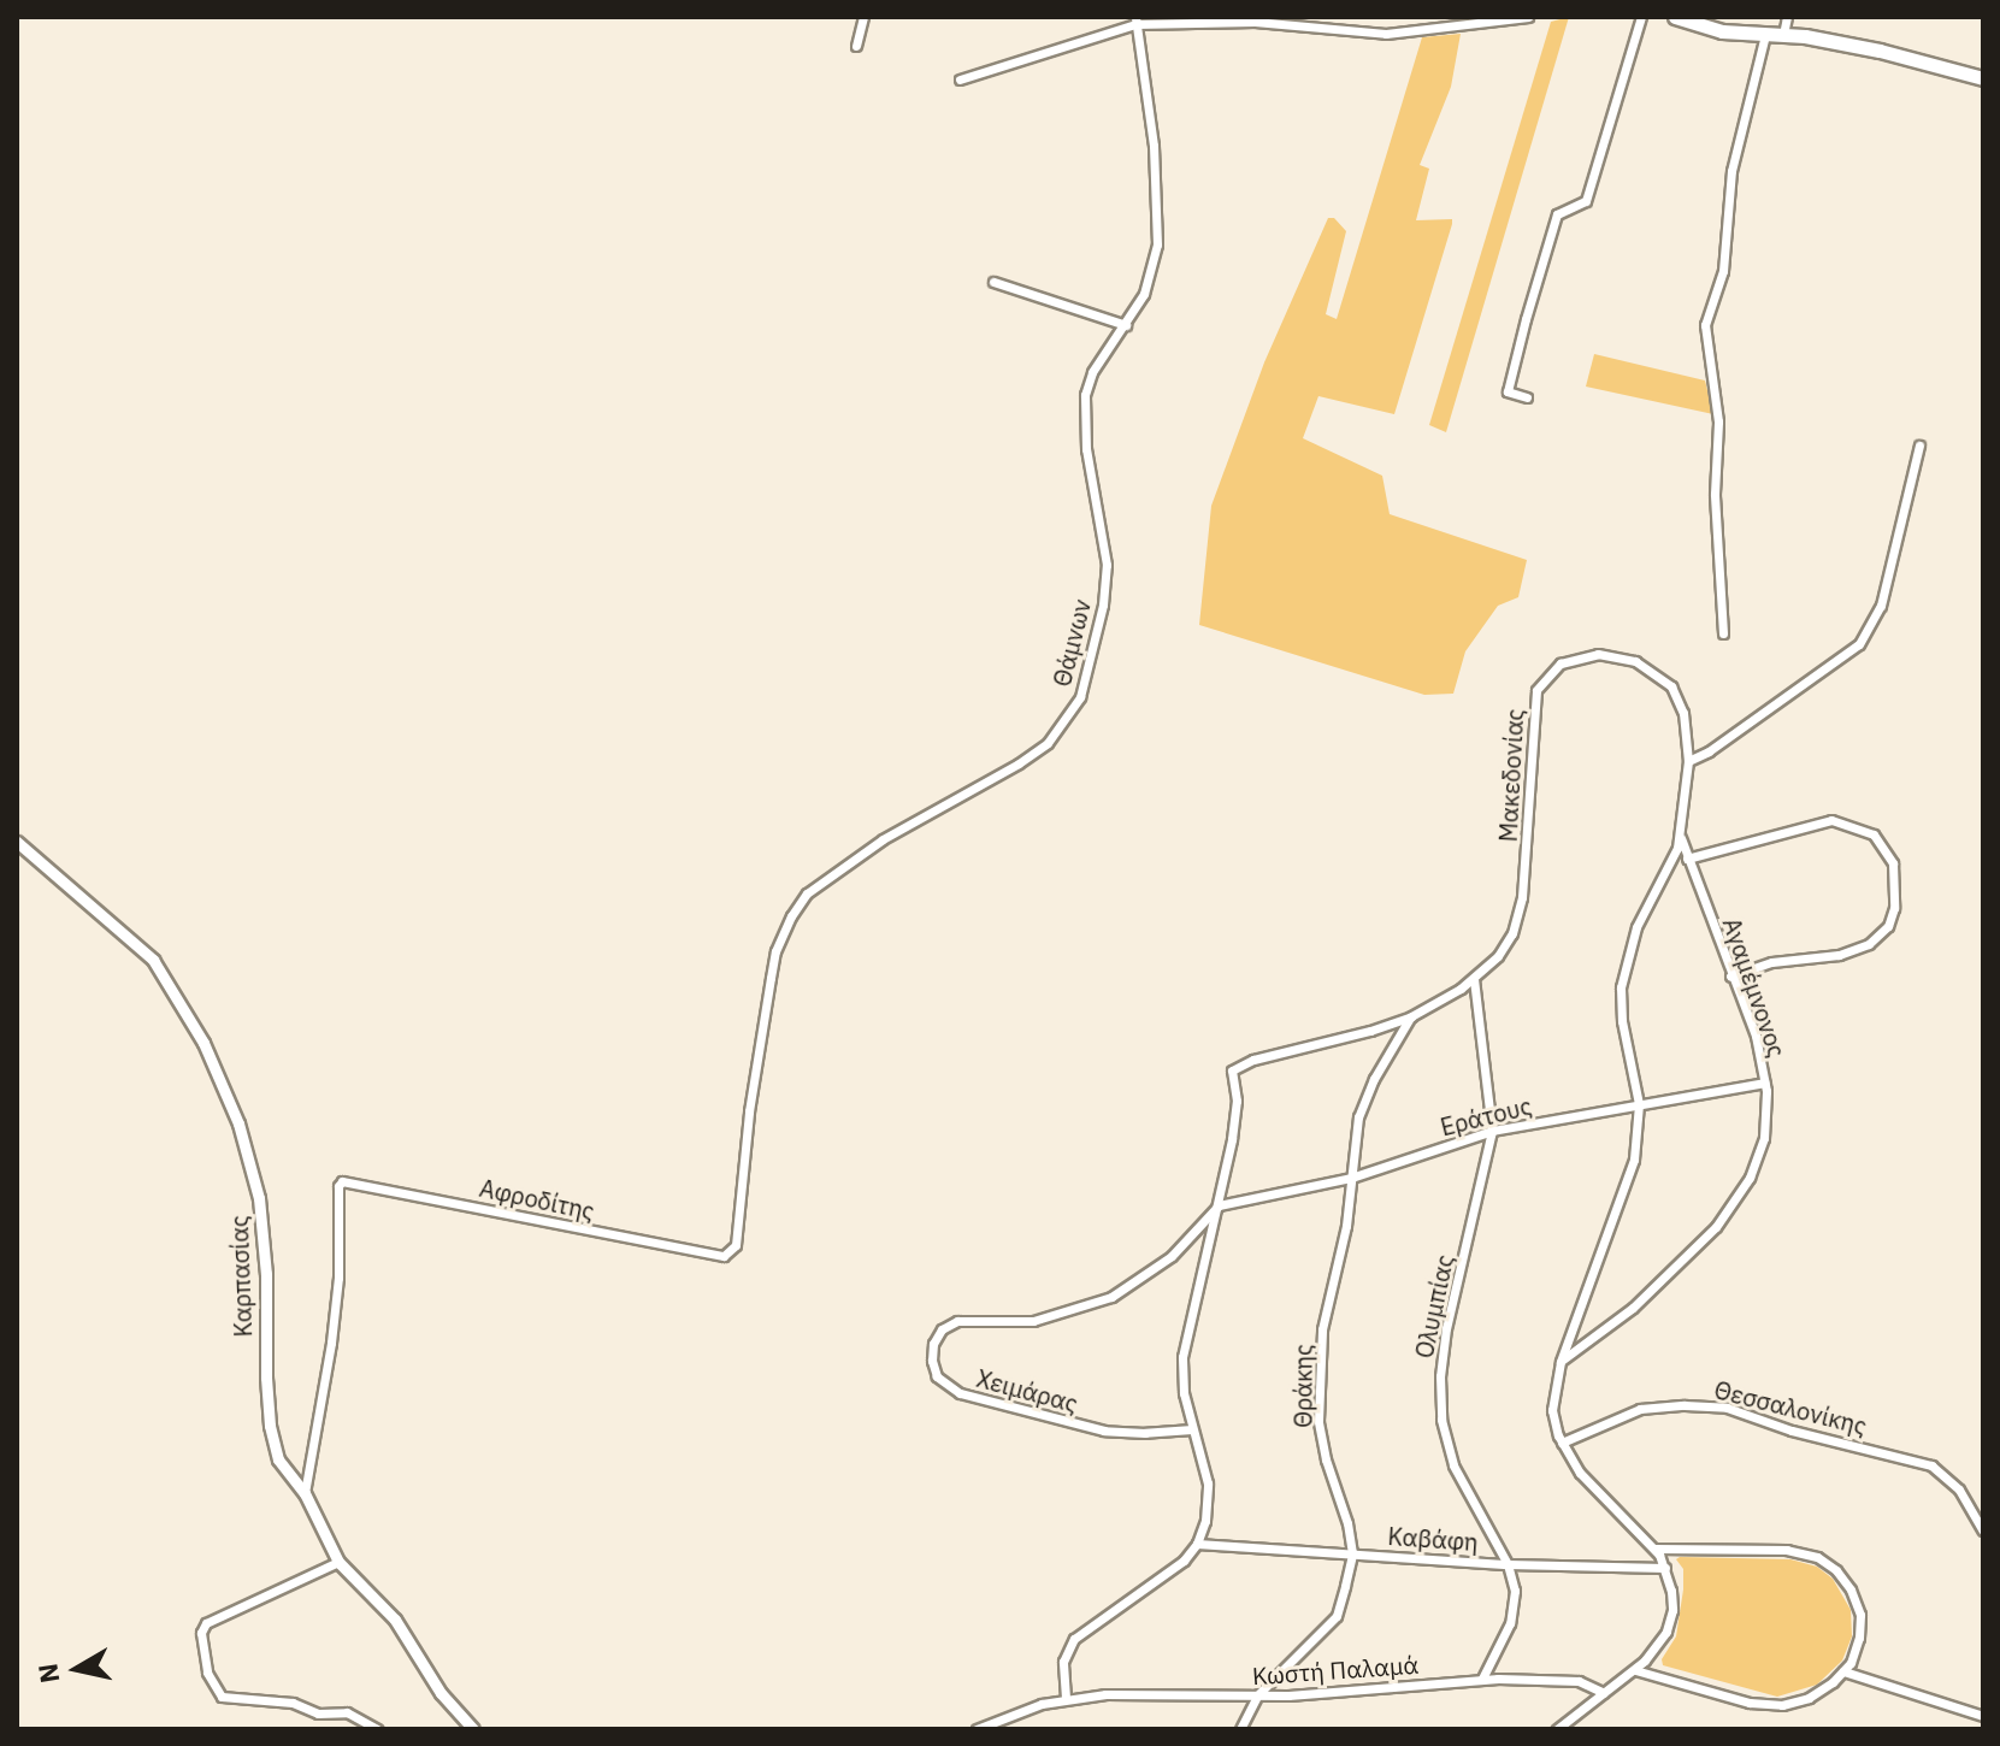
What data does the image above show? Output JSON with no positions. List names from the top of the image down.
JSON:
{
  "streets": {
    "street": [
      "Θάμνων",
      "Μακεδονίας",
      "Αγαμέμνονος",
      "Εράτους",
      "Αφροδίτης",
      "Καρπασίας",
      "Ολυμπίας",
      "Θράκης",
      "Χειμάρας",
      "Θεσσαλονίκης",
      "Καβάφη",
      "Κωστή Παλαμά"
    ]
  },
  "crossings": [
    ["Θάμνων", "Αφροδίτης"],
    ["Μακεδονίας", "Αγαμέμνονος"],
    ["Μακεδονίας", "Εράτους"],
    ["Μακεδονίας", "Ολυμπίας"],
    ["Μακεδονίας", "Θράκης"],
    ["Μακεδονίας", "Χειμάρας"],
    ["Μακεδονίας", "Θεσσαλονίκης"],
    ["Μακεδονίας", "Καβάφη"],
    ["Μακεδονίας", "Κωστή Παλαμά"],
    ["Αγαμέμνονος", "Εράτους"],
    ["Εράτους", "Ολυμπίας"],
    ["Εράτους", "Θράκης"],
    ["Εράτους", "Χειμάρας"],
    ["Αφροδίτης", "Καρπασίας"],
    ["Ολυμπίας", "Καβάφη"],
    ["Ολυμπίας", "Κωστή Παλαμά"],
    ["Θράκης", "Καβάφη"],
    ["Θράκης", "Κωστή Παλαμά"]
  ],
  "north": "left"
}
